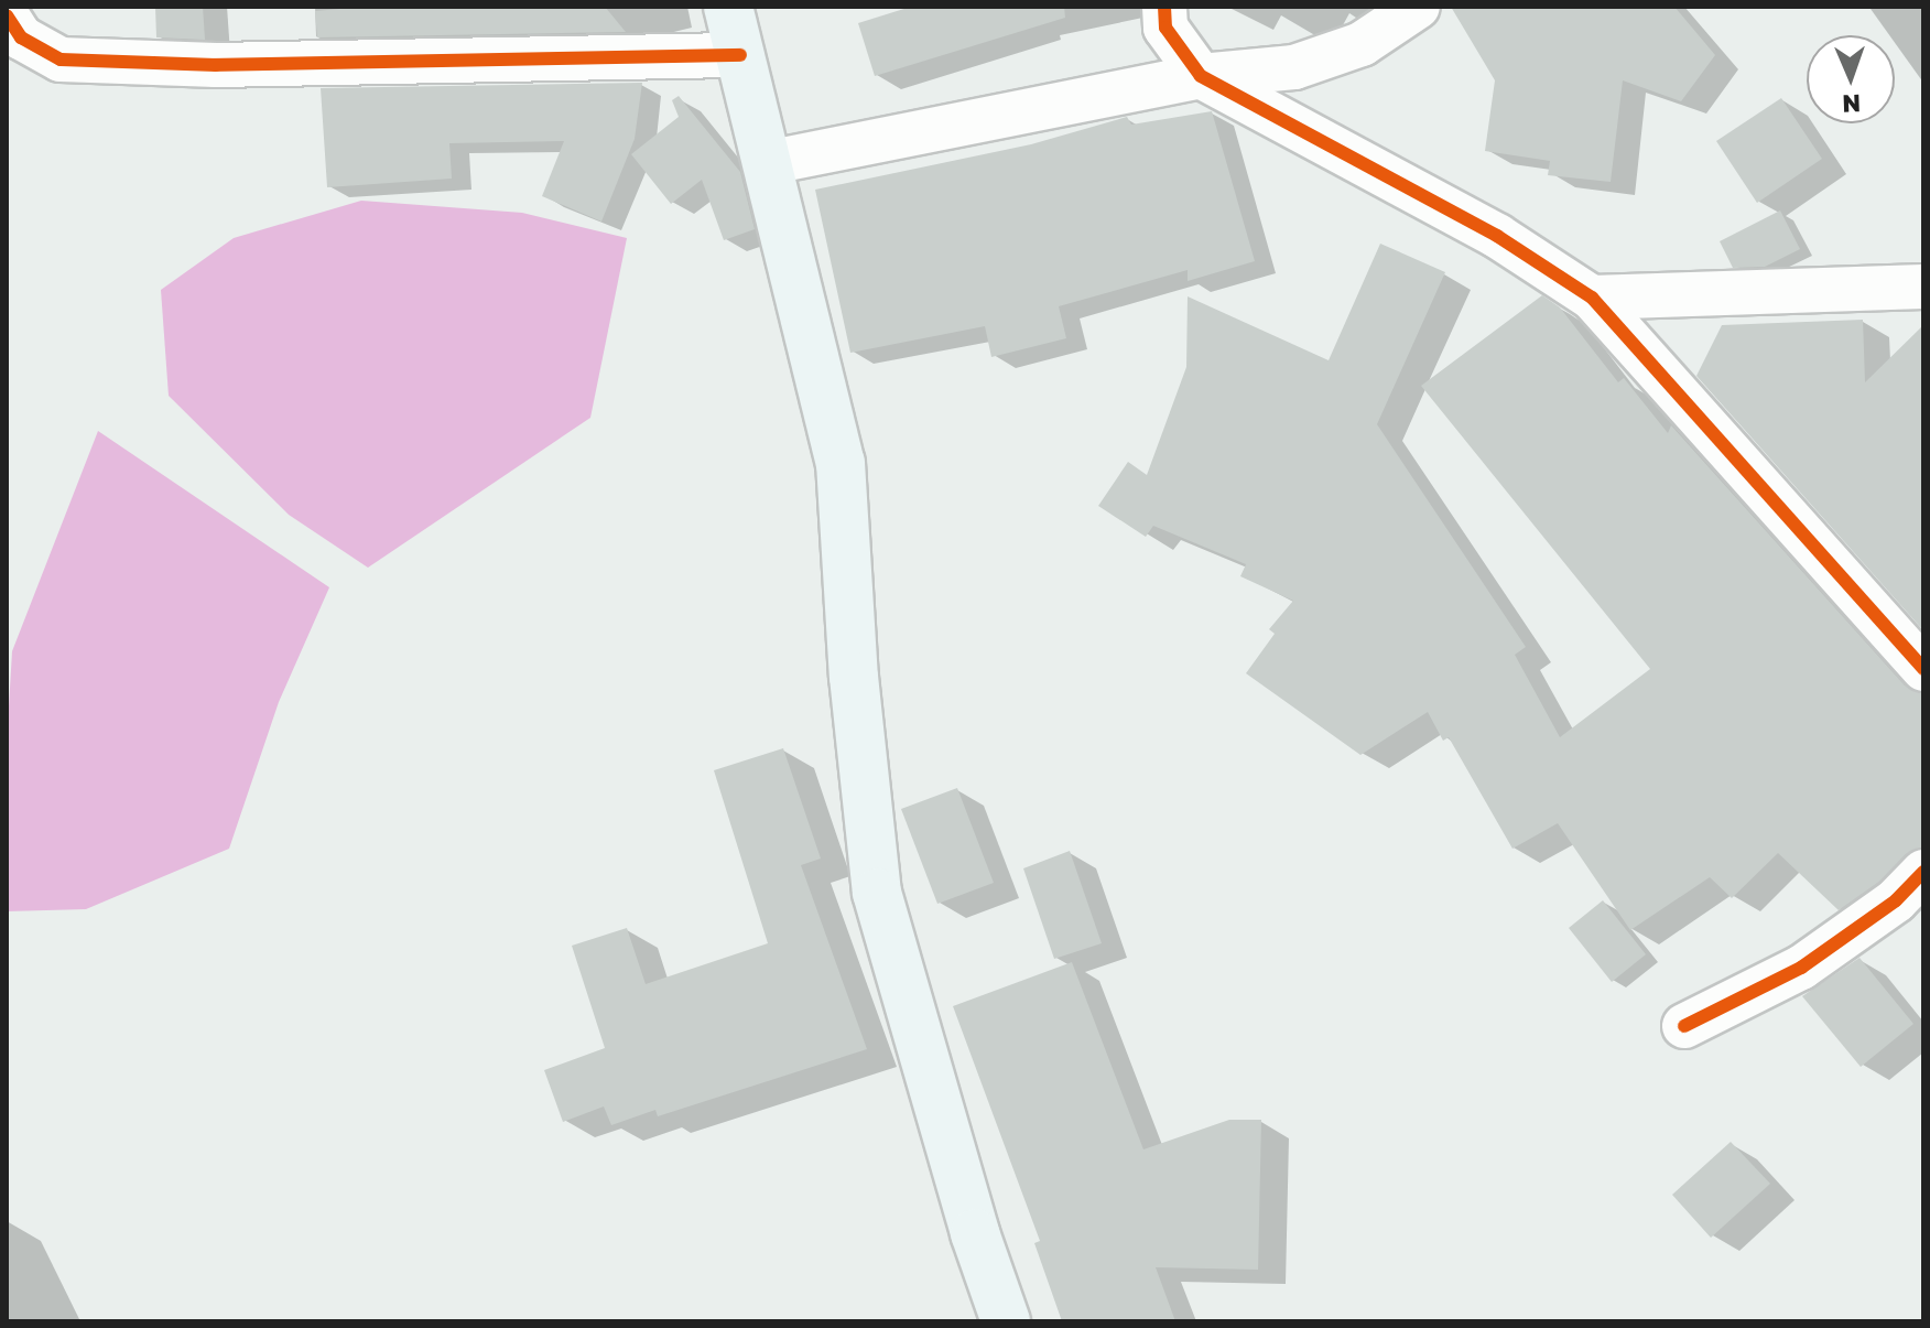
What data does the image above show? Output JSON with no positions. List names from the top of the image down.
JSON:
{
  "north": "bottom"
}
